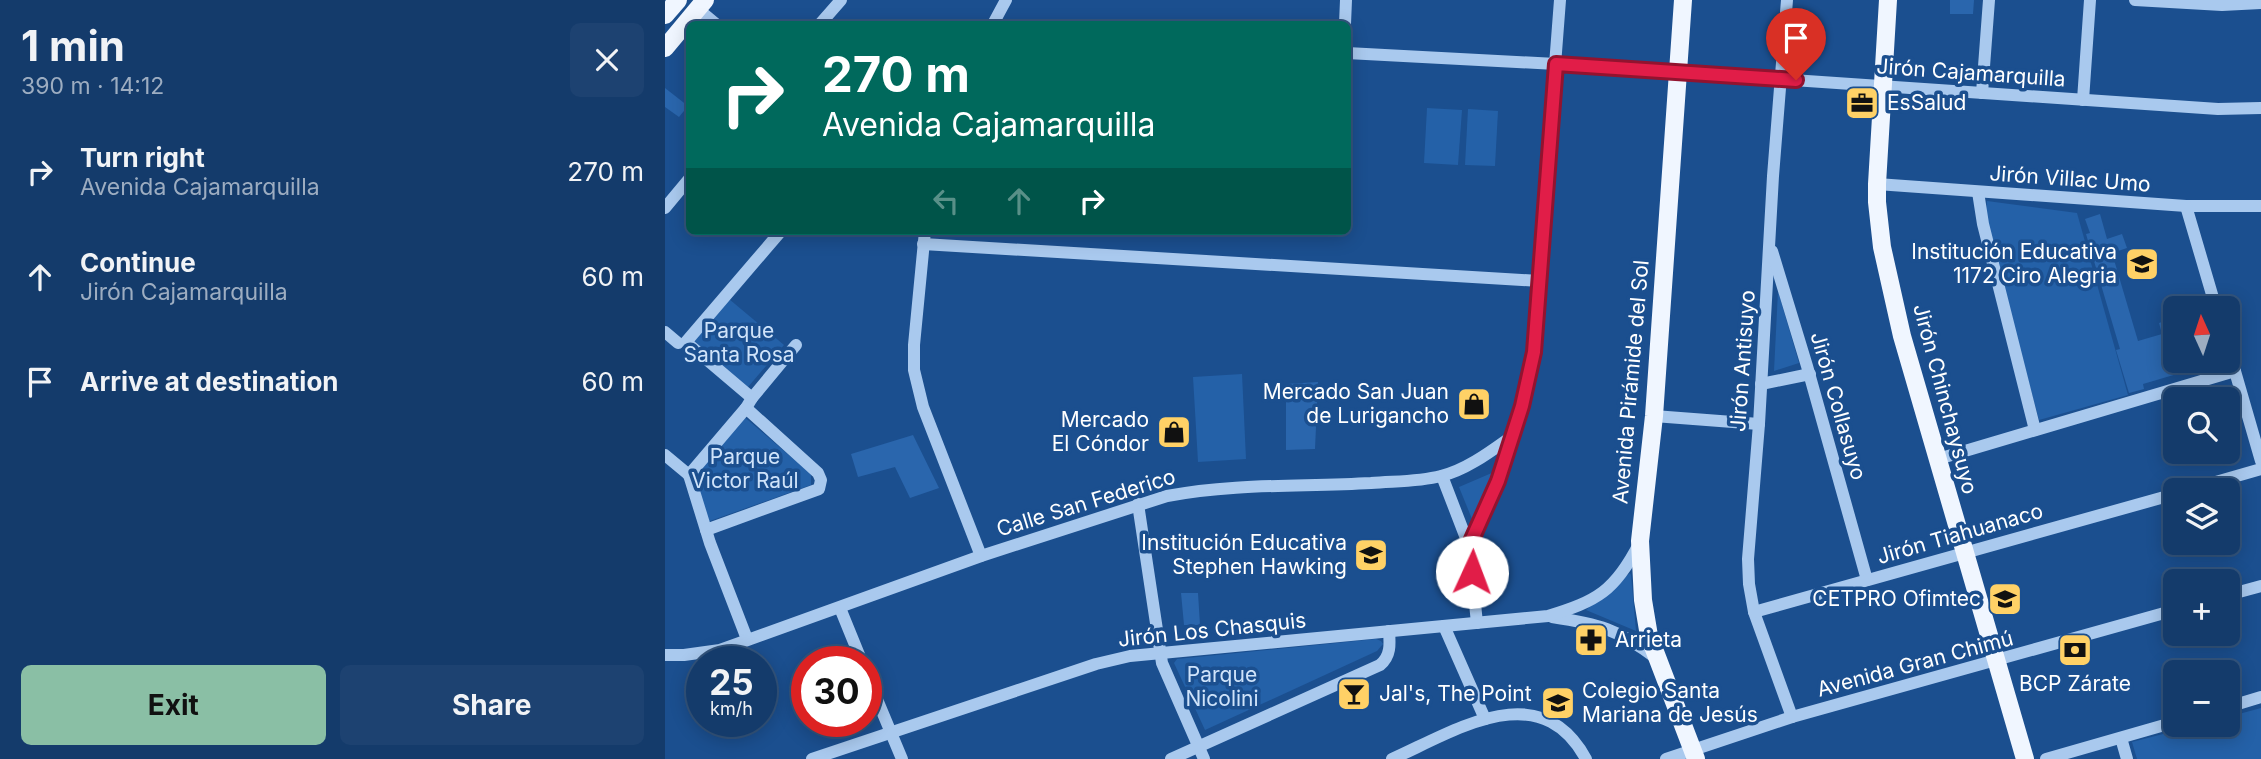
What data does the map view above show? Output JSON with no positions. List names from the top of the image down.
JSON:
{
  "streets": {
    "main road": ["Avenida Pirámide del Sol", "Jirón Chinchaysuyo"],
    "street": [
      "Jirón Cajamarquilla",
      "Jirón Villac Umo",
      "Jirón Antisuyo",
      "Jirón Collasuyo",
      "Calle San Federico",
      "Jirón Tiahuanaco",
      "Jirón Los Chasquis",
      "Avenida Gran Chimú"
    ]
  },
  "crossings": [
    ["Jirón Cajamarquilla", "Jirón Antisuyo"],
    ["Jirón Cajamarquilla", "Avenida Pirámide del Sol"],
    ["Jirón Cajamarquilla", "Jirón Chinchaysuyo"],
    ["Jirón Villac Umo", "Jirón Chinchaysuyo"],
    ["Jirón Antisuyo", "Jirón Collasuyo"],
    ["Jirón Antisuyo", "Jirón Tiahuanaco"],
    ["Jirón Antisuyo", "Avenida Gran Chimú"],
    ["Avenida Pirámide del Sol", "Jirón Los Chasquis"],
    ["Avenida Pirámide del Sol", "Avenida Gran Chimú"],
    ["Jirón Chinchaysuyo", "Jirón Tiahuanaco"],
    ["Jirón Chinchaysuyo", "Avenida Gran Chimú"],
    ["Jirón Collasuyo", "Jirón Tiahuanaco"]
  ],
  "parks": ["Parque Santa Rosa", "Parque Victor Raúl", "Parque Nicolini"],
  "places": {
    "office": ["EsSalud"],
    "school or university": [
      "Institución Educativa 1172 Ciro Alegria",
      "Institución Educativa Stephen Hawking",
      "CETPRO Ofimtec",
      "Colegio Santa Mariana de Jesús"
    ],
    "shop": ["Mercado San Juan de Lurigancho", "Mercado El Cóndor"],
    "pharmacy": ["Arrieta"],
    "bank": ["BCP Zárate"],
    "bar": ["Jal's, The Point"]
  },
  "north": "top",
  "page": {
    "heading": ["1 min", "390 m · 14:12"],
    "turn": ["270 m", "Avenida Cajamarquilla"],
    "list": [
      {
        "name": "Turn right",
        "note": "Avenida Cajamarquilla",
        "value": "270 m"
      },
      {
        "name": "Continue",
        "note": "Jirón Cajamarquilla",
        "value": "60 m"
      },
      {
        "name": "Arrive at destination",
        "value": "60 m"
      }
    ],
    "map_buttons": ["+", "−"],
    "speed": "25 km/h",
    "limit": "30",
    "buttons": ["Exit", "Share"]
  }
}
